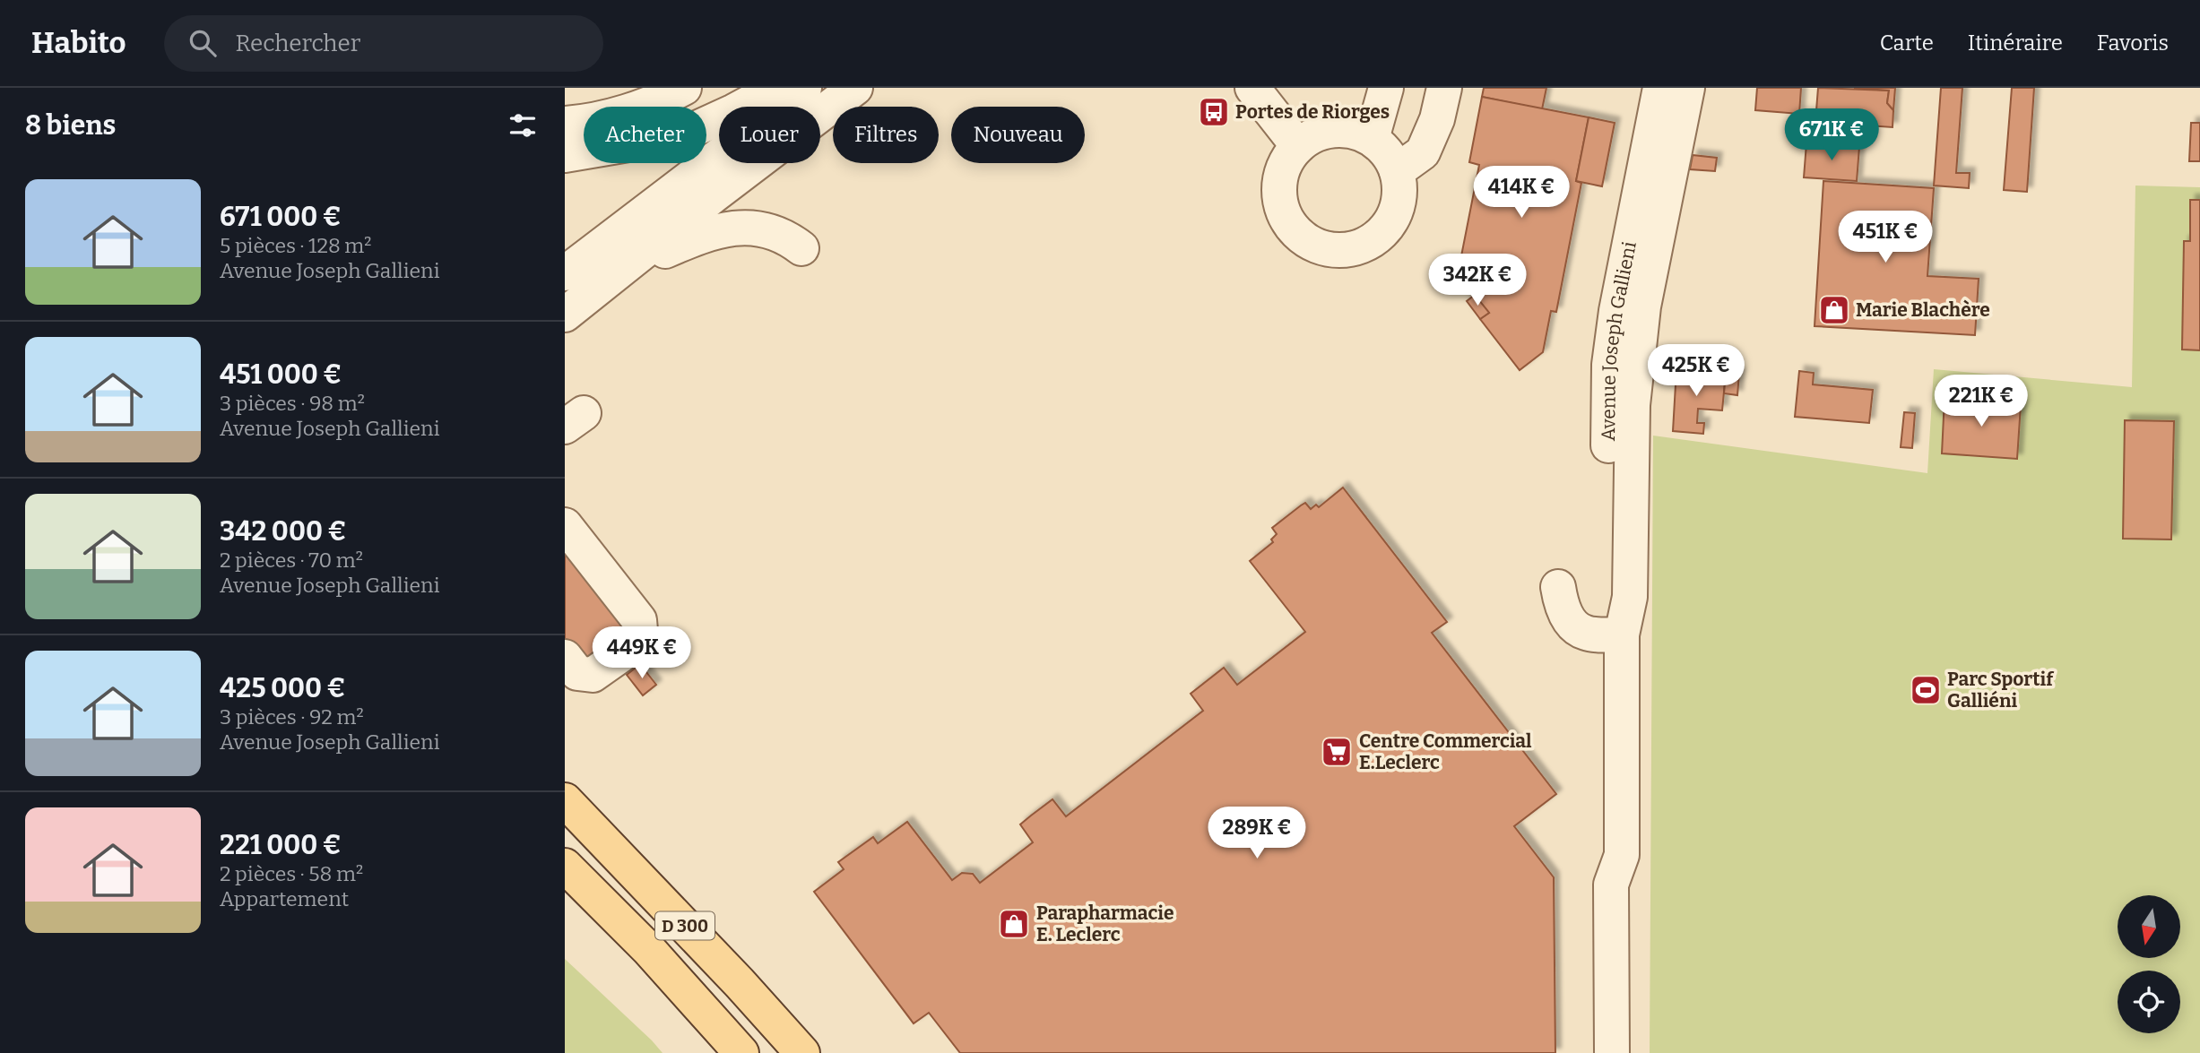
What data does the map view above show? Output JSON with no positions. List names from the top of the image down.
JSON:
{
  "streets": {
    "main road": ["D 300"],
    "street": ["Avenue Joseph Gallieni"]
  },
  "places": {
    "bus stop": ["Portes de Riorges"],
    "shop": ["Marie Blachère", "Parapharmacie E. Leclerc"],
    "sports": ["Parc Sportif Galliéni"],
    "supermarket": ["Centre Commercial E.Leclerc"]
  },
  "north": "bottom",
  "page": {
    "header": "Habito",
    "search": "Rechercher",
    "nav": ["Carte", "Itinéraire", "Favoris"],
    "heading": "8 biens",
    "chip": [
      "Acheter",
      "Louer",
      "Filtres",
      "Nouveau"
    ],
    "price": [
      "671K €",
      "414K €",
      "451K €",
      "342K €",
      "425K €",
      "221K €",
      "449K €",
      "289K €"
    ],
    "list": [
      {
        "name": "671 000 €",
        "note": "5 pièces · 128 m² · Avenue Joseph Gallieni"
      },
      {
        "name": "451 000 €",
        "note": "3 pièces · 98 m² · Avenue Joseph Gallieni"
      },
      {
        "name": "342 000 €",
        "note": "2 pièces · 70 m² · Avenue Joseph Gallieni"
      },
      {
        "name": "425 000 €",
        "note": "3 pièces · 92 m² · Avenue Joseph Gallieni"
      },
      {
        "name": "221 000 €",
        "note": "2 pièces · 58 m² · Appartement"
      }
    ]
  }
}
